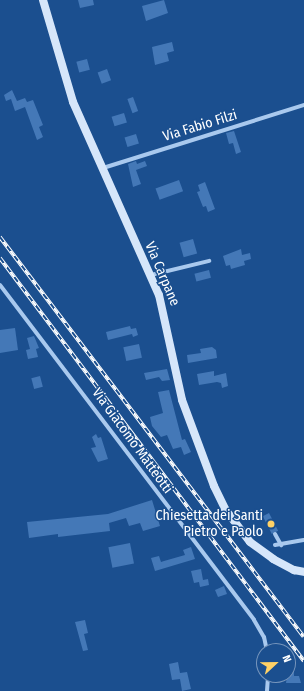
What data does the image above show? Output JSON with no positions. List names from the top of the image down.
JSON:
{
  "streets": {
    "street": ["Via Fabio Filzi", "Via Carpane", "Via Giacomo Matteotti"]
  },
  "crossings": [
    ["Via Fabio Filzi", "Via Carpane"]
  ],
  "places": ["Chiesetta dei Santi Pietro e Paolo"],
  "north": "right"
}
